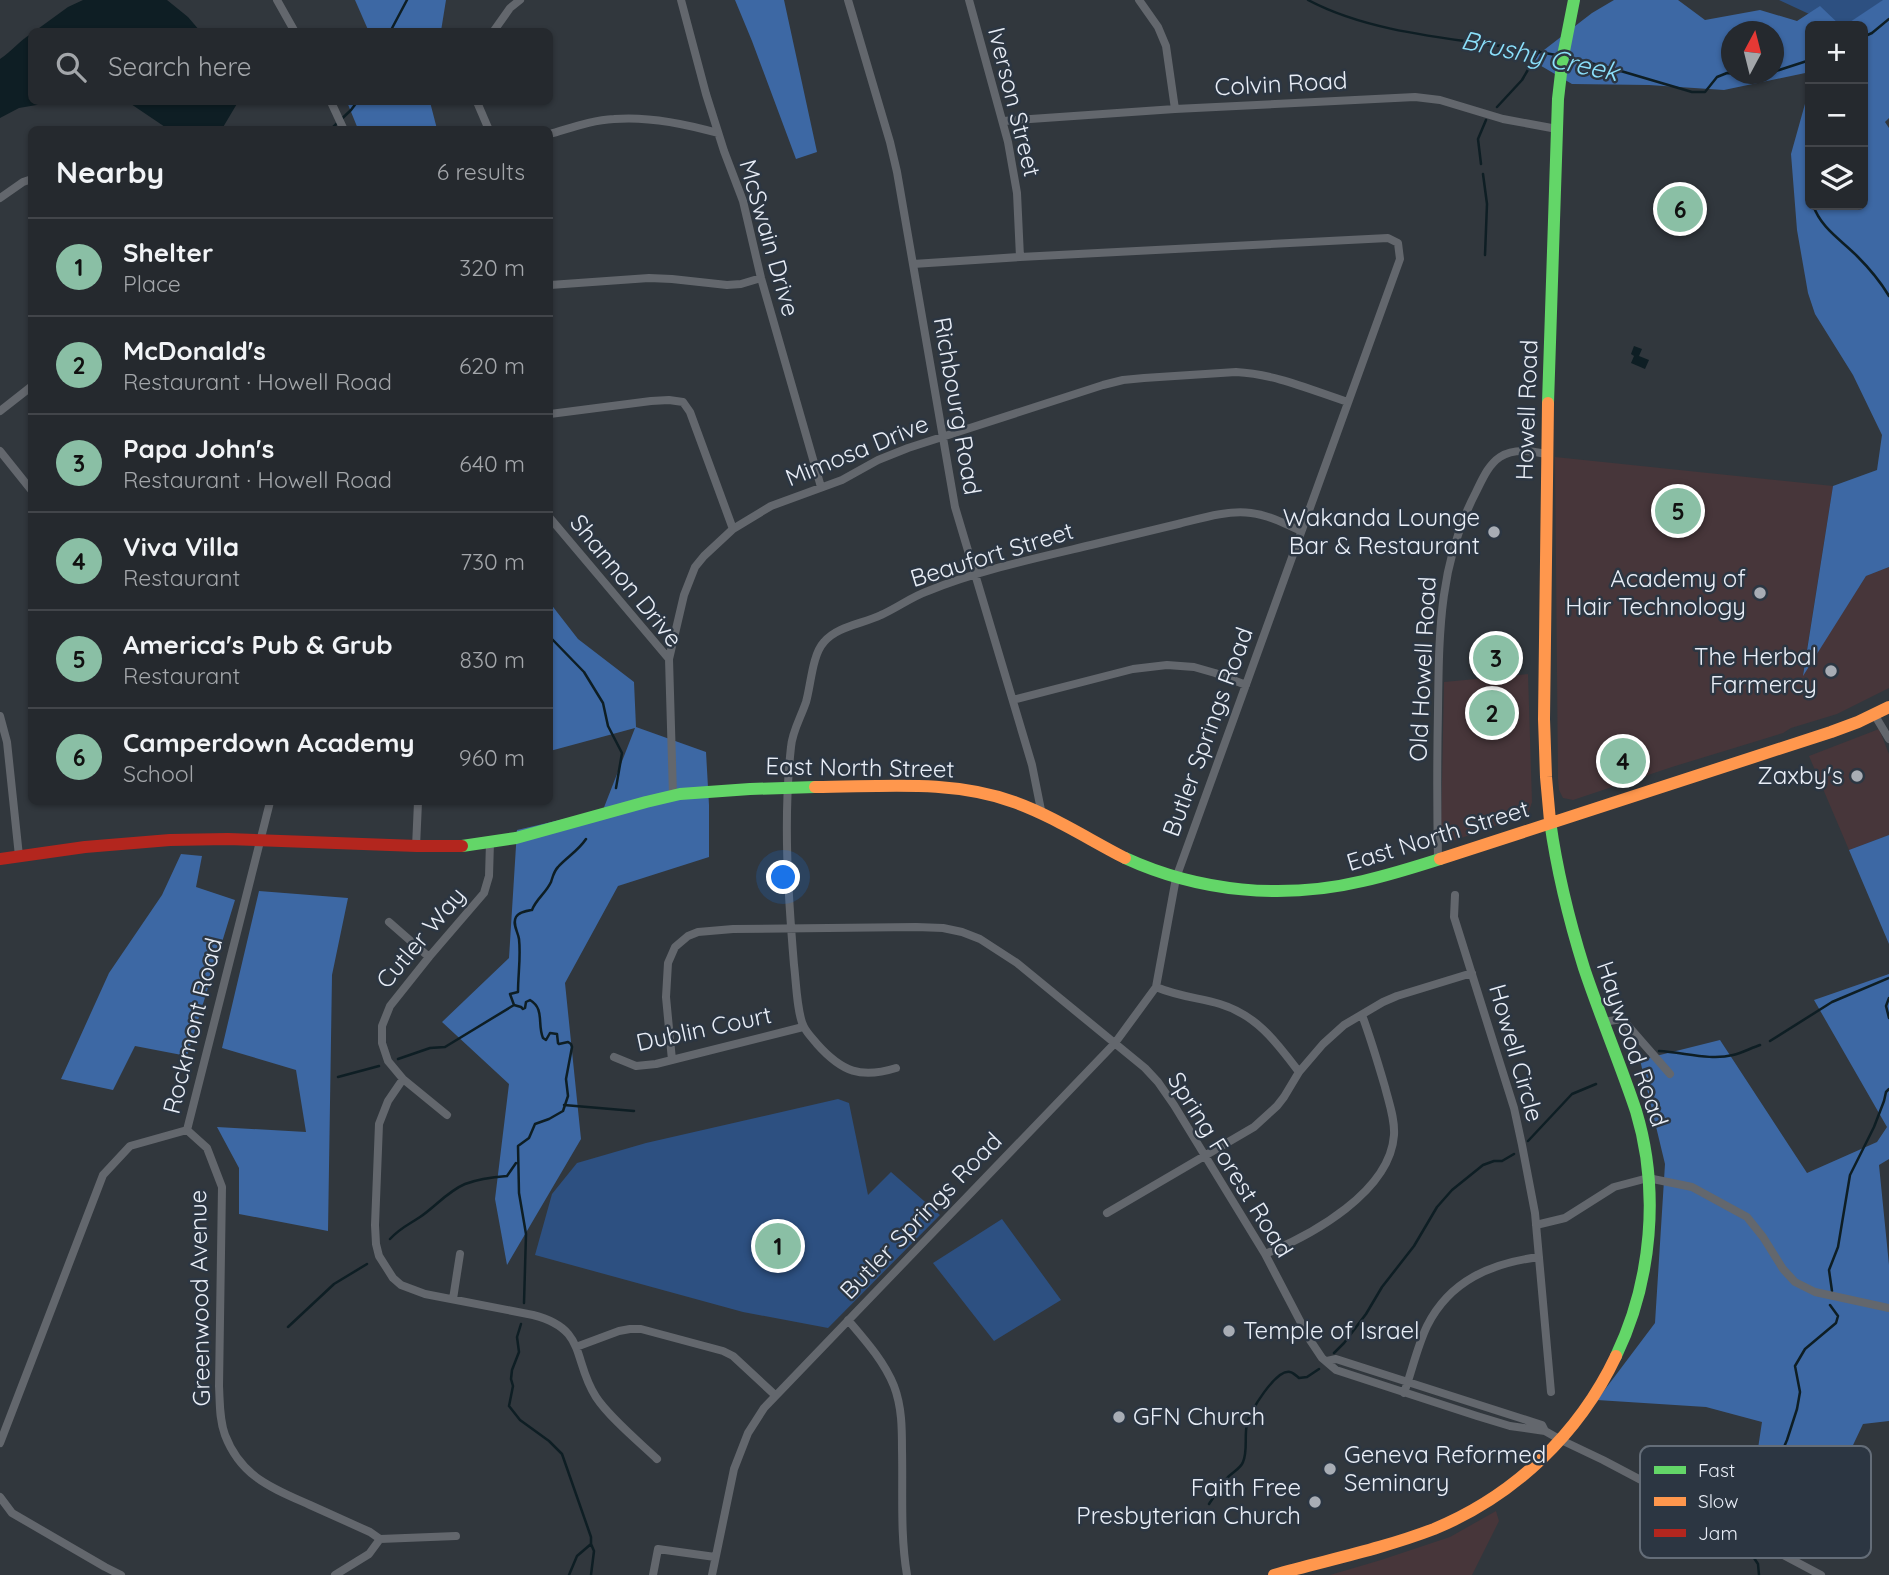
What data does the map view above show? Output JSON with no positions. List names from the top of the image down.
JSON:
{
  "streets": {
    "main road": ["Howell Road", "East North Street", "Haywood Road"],
    "street": [
      "Colvin Road",
      "Iverson Street",
      "McSwain Drive",
      "Richbourg Road",
      "Mimosa Drive",
      "Beaufort Street",
      "Shannon Drive",
      "Old Howell Road",
      "Butler Springs Road",
      "Cutler Way",
      "Rockmont Road",
      "Dublin Court",
      "Howell Circle",
      "Spring Forest Road",
      "Greenwood Avenue"
    ]
  },
  "crossings": [
    ["Colvin Road", "Iverson Street"],
    ["Colvin Road", "Howell Road"],
    ["Iverson Street", "Butler Springs Road"],
    ["McSwain Drive", "Mimosa Drive"],
    ["Richbourg Road", "Mimosa Drive"],
    ["Richbourg Road", "Beaufort Street"],
    ["Richbourg Road", "Butler Springs Road"],
    ["Richbourg Road", "East North Street"],
    ["Howell Road", "Old Howell Road"],
    ["Howell Road", "East North Street"],
    ["Howell Road", "Haywood Road"],
    ["Mimosa Drive", "Shannon Drive"],
    ["Mimosa Drive", "Butler Springs Road"],
    ["Beaufort Street", "Butler Springs Road"],
    ["Beaufort Street", "East North Street"],
    ["Beaufort Street", "Dublin Court"],
    ["Beaufort Street", "Spring Forest Road"],
    ["Shannon Drive", "East North Street"],
    ["Old Howell Road", "East North Street"],
    ["Butler Springs Road", "East North Street"],
    ["Butler Springs Road", "Spring Forest Road"],
    ["East North Street", "Cutler Way"],
    ["East North Street", "Rockmont Road"],
    ["East North Street", "Haywood Road"],
    ["Rockmont Road", "Greenwood Avenue"],
    ["Dublin Court", "Spring Forest Road"],
    ["Haywood Road", "Spring Forest Road"]
  ],
  "water": ["Brushy Creek"],
  "places": [
    "Wakanda Lounge Bar & Restaurant",
    "Academy of Hair Technology",
    "The Herbal Farmercy",
    "Zaxby's",
    "Temple of Israel",
    "GFN Church",
    "Geneva Reformed Seminary",
    "Faith Free Presbyterian Church"
  ],
  "legend": ["Fast", "Slow", "Jam"],
  "north": "top",
  "page": {
    "map_buttons": ["+", "−"],
    "search": "Search here",
    "heading": ["Nearby", "6 results"],
    "pins": [
      "6",
      "5",
      "3",
      "2",
      "4",
      "1"
    ],
    "list": [
      {
        "mark": "1",
        "name": "Shelter",
        "note": "Place",
        "value": "320 m"
      },
      {
        "mark": "2",
        "name": "McDonald's",
        "note": "Restaurant · Howell Road",
        "value": "620 m"
      },
      {
        "mark": "3",
        "name": "Papa John's",
        "note": "Restaurant · Howell Road",
        "value": "640 m"
      },
      {
        "mark": "4",
        "name": "Viva Villa",
        "note": "Restaurant",
        "value": "730 m"
      },
      {
        "mark": "5",
        "name": "America's Pub & Grub",
        "note": "Restaurant",
        "value": "830 m"
      },
      {
        "mark": "6",
        "name": "Camperdown Academy",
        "note": "School",
        "value": "960 m"
      }
    ]
  }
}
